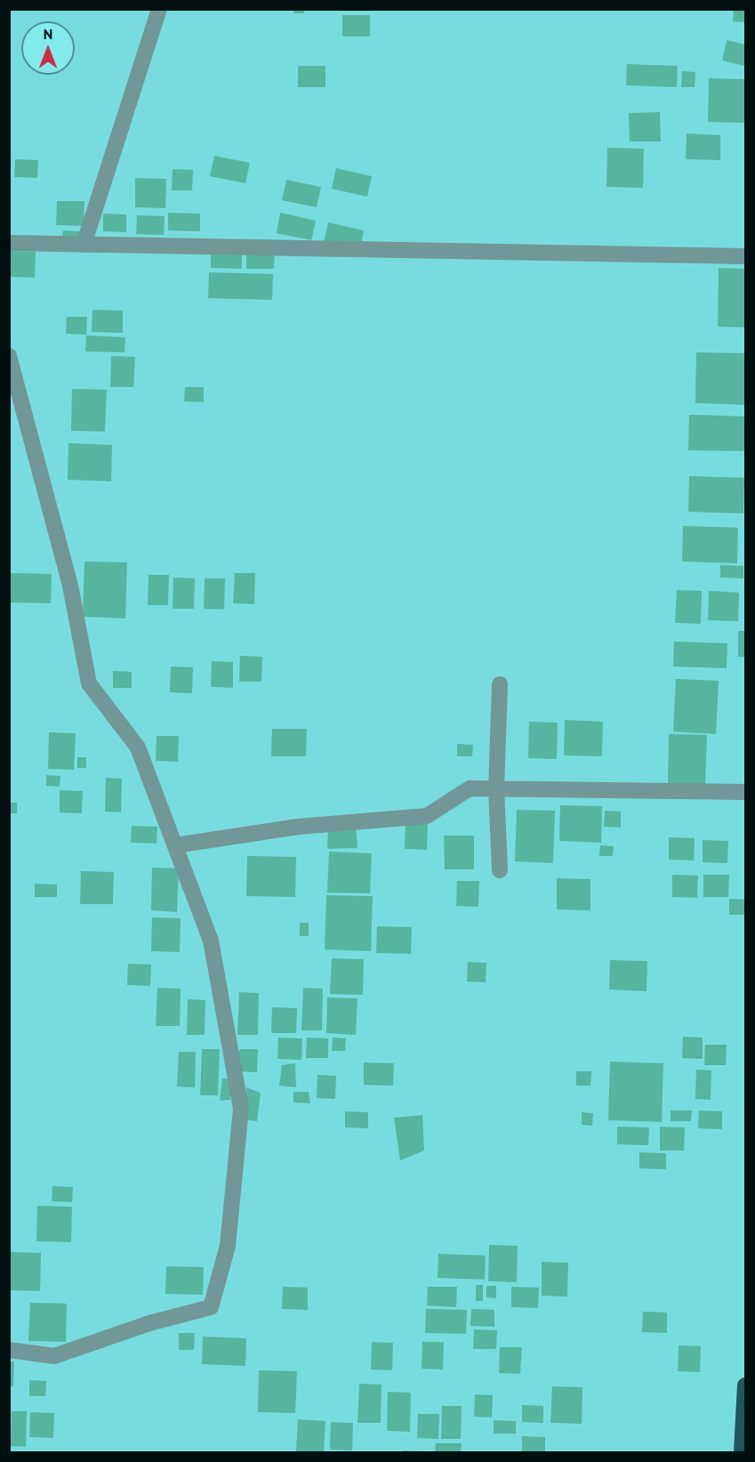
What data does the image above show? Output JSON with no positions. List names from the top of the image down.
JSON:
{
  "north": "top"
}
